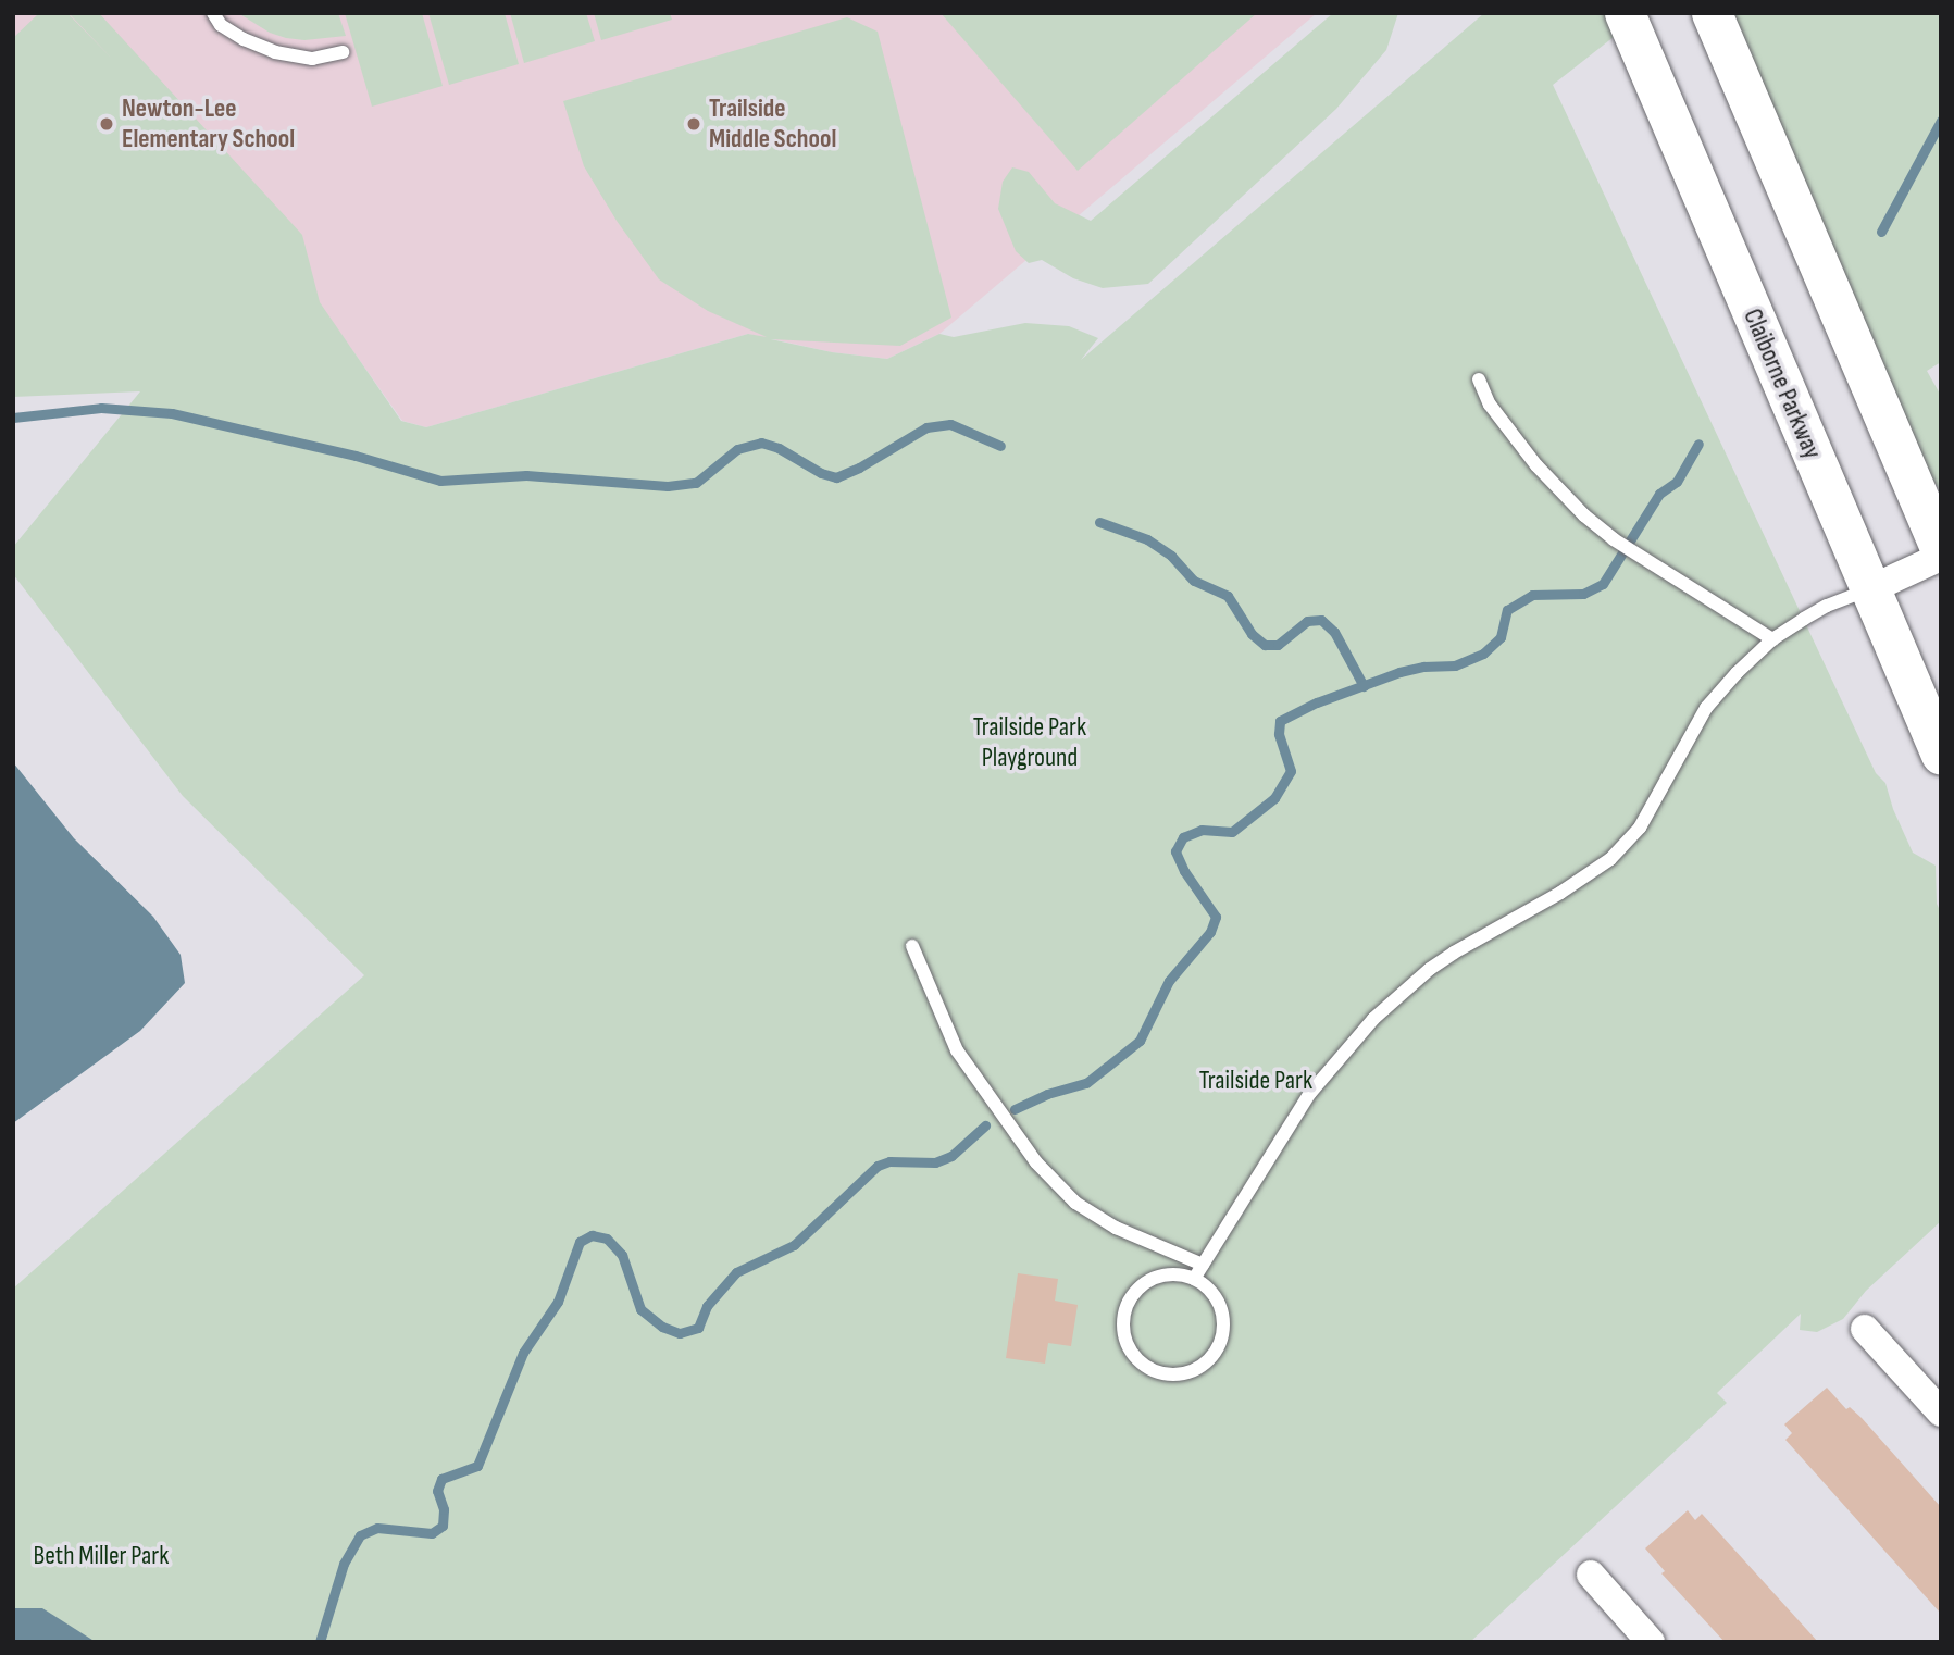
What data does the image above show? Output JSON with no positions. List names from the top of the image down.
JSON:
{
  "streets": {
    "main road": ["Claiborne Parkway"]
  },
  "parks": ["Trailside Park Playground", "Trailside Park", "Beth Miller Park"],
  "places": ["Newton-Lee Elementary School", "Trailside Middle School"]
}
